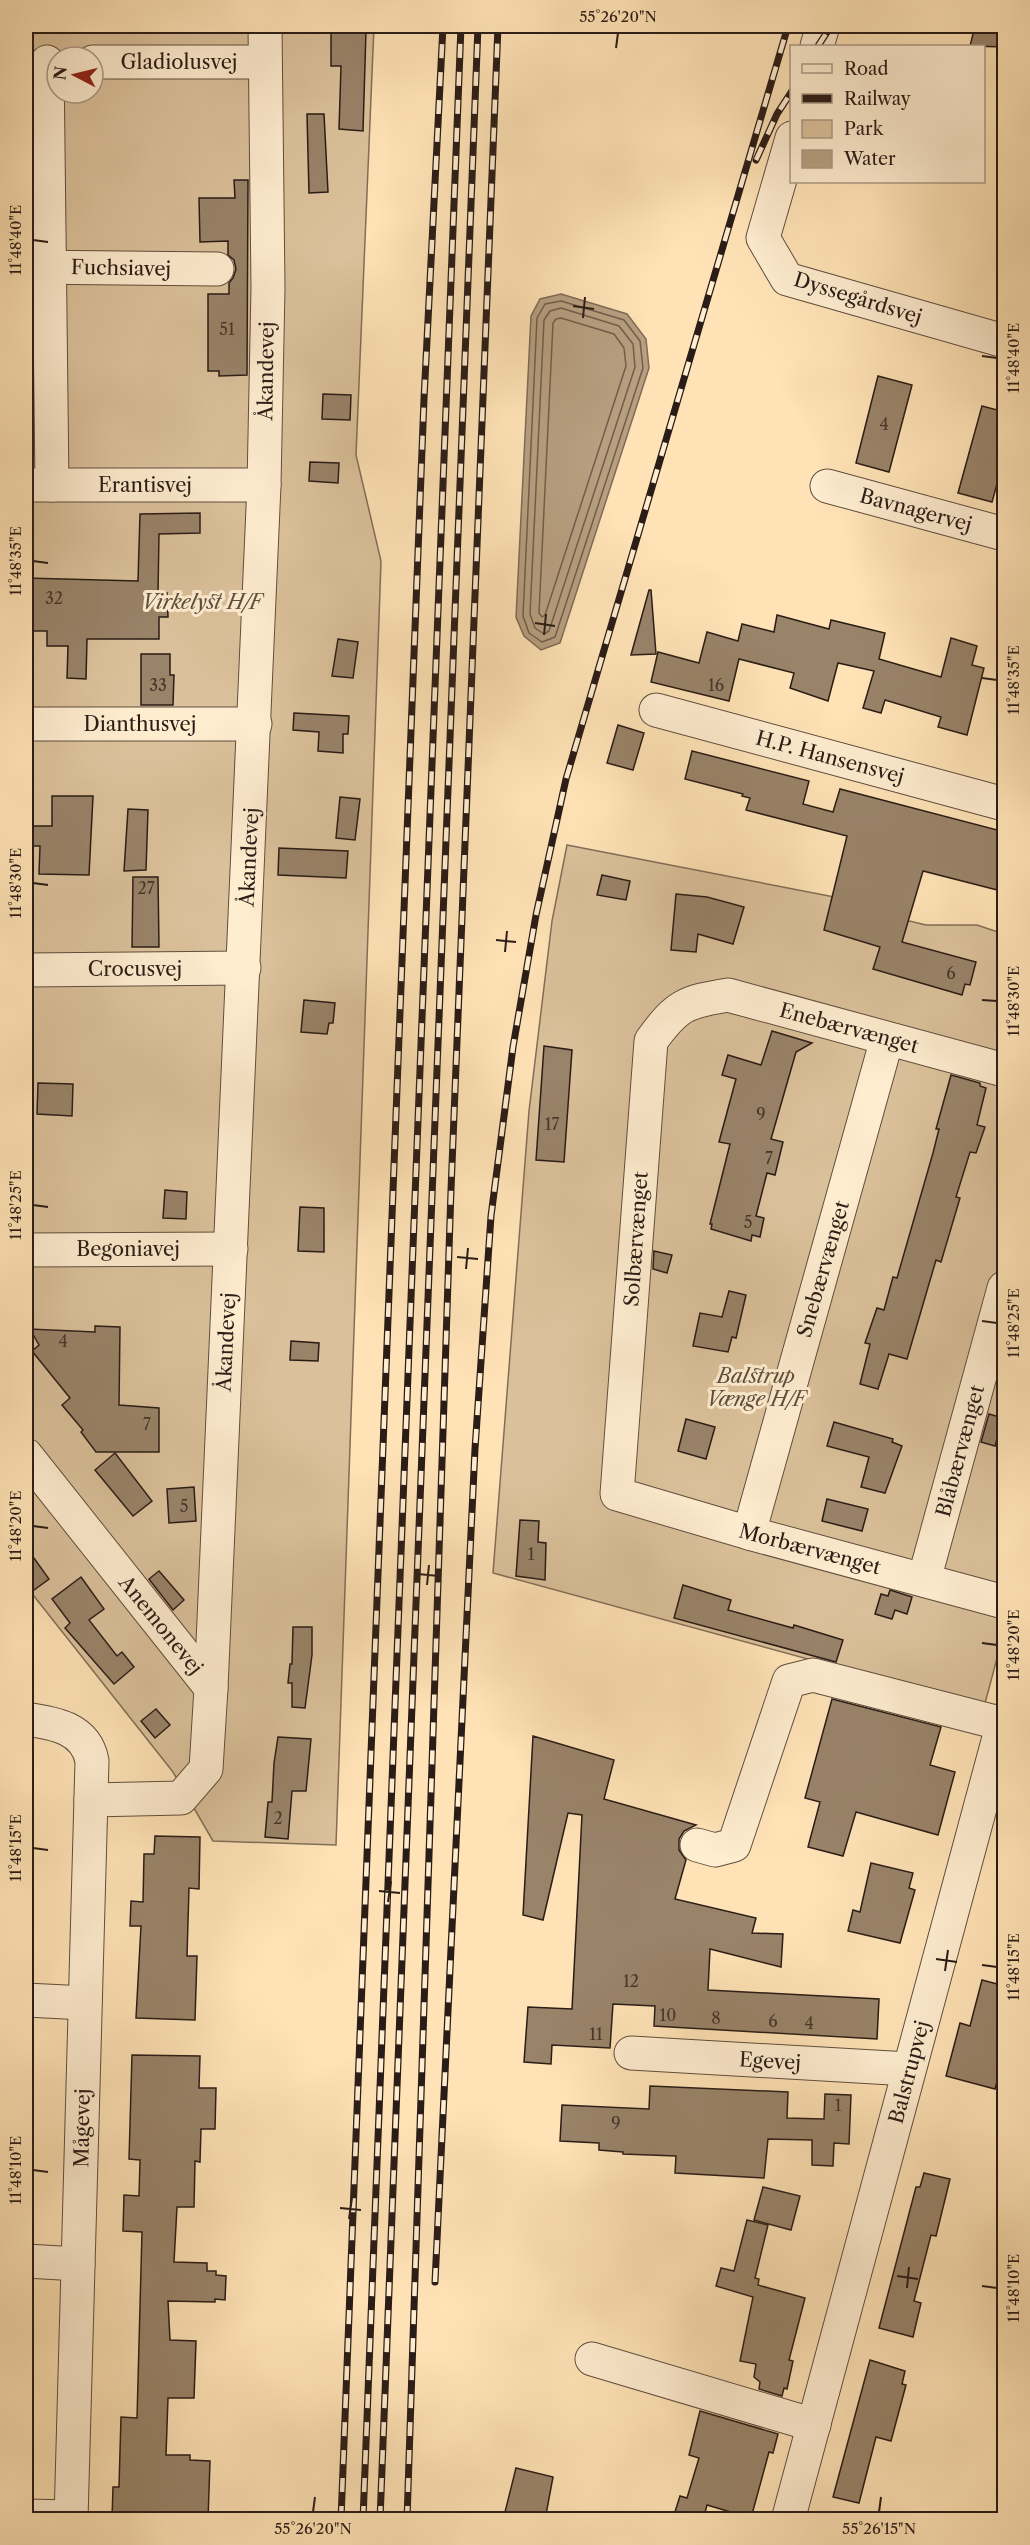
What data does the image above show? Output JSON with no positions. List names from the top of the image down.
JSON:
{
  "streets": {
    "street": [
      "Gladiolusvej",
      "Fuchsiavej",
      "Dyssegårdsvej",
      "Åkandevej",
      "Erantisvej",
      "Bavnagervej",
      "Dianthusvej",
      "H.P. Hansensvej",
      "Crocusvej",
      "Enebærvænget",
      "Solbærvænget",
      "Begoniavej",
      "Snebærvænget",
      "Blåbærvænget",
      "Morbærvænget",
      "Anemonevej",
      "Egevej",
      "Balstrupvej",
      "Mågevej"
    ]
  },
  "crossings": [
    ["Gladiolusvej", "Åkandevej"],
    ["Åkandevej", "Erantisvej"],
    ["Åkandevej", "Dianthusvej"],
    ["Åkandevej", "Crocusvej"],
    ["Åkandevej", "Begoniavej"],
    ["Åkandevej", "Anemonevej"],
    ["Enebærvænget", "Solbærvænget"],
    ["Enebærvænget", "Snebærvænget"],
    ["Solbærvænget", "Morbærvænget"],
    ["Snebærvænget", "Morbærvænget"],
    ["Blåbærvænget", "Morbærvænget"],
    ["Anemonevej", "Mågevej"],
    ["Egevej", "Balstrupvej"]
  ],
  "parks": ["Virkelyst H/F", "Balstrup Vænge H/F"],
  "house_numbers": [
    "51",
    "4",
    "32",
    "33",
    "16",
    "27",
    "6",
    "9",
    "17",
    "7",
    "5",
    "4",
    "7",
    "5",
    "1",
    "2",
    "12",
    "10",
    "8",
    "6",
    "4",
    "11",
    "1",
    "9"
  ],
  "legend": [
    "Road",
    "Railway",
    "Park",
    "Water"
  ],
  "north": "left",
  "coordinates": [
    "55°26'20\"N",
    "11°48'40\"E",
    "11°48'35\"E",
    "11°48'30\"E",
    "11°48'25\"E",
    "11°48'20\"E",
    "11°48'15\"E",
    "11°48'10\"E",
    "55°26'15\"N"
  ]
}
